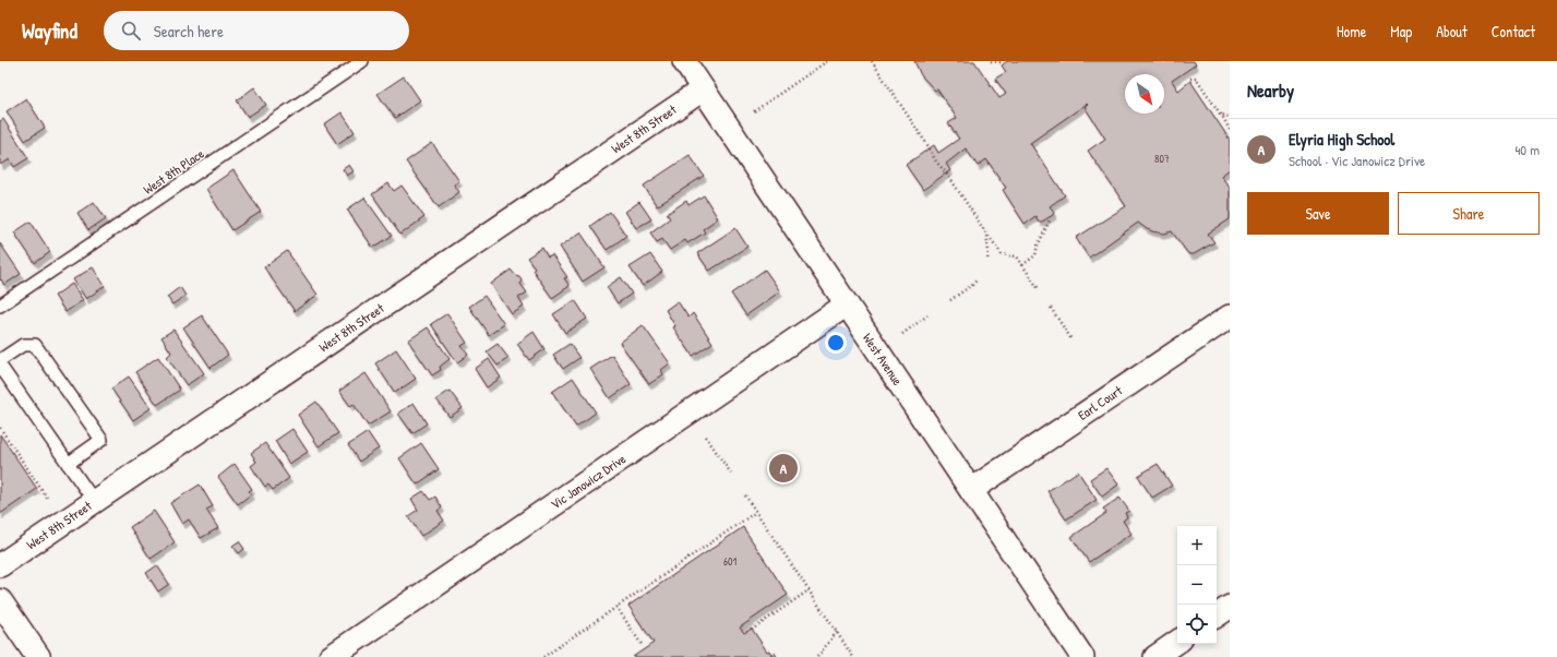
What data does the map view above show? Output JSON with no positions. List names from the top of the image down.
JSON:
{
  "streets": {
    "street": [
      "West 8th Street",
      "West Avenue",
      "Earl Court",
      "Vic Janowicz Drive"
    ],
    "lane": ["West 8th Place"]
  },
  "crossings": [
    ["West 8th Street", "West Avenue"],
    ["West Avenue", "Earl Court"],
    ["West Avenue", "Vic Janowicz Drive"]
  ],
  "house_numbers": ["807", "601"],
  "north": "bottom right",
  "page": {
    "header": "Wayfind",
    "search": "Search here",
    "nav": [
      "Home",
      "Map",
      "About",
      "Contact"
    ],
    "heading": "Nearby",
    "list": [
      {
        "mark": "A",
        "name": "Elyria High School",
        "note": "School · Vic Janowicz Drive",
        "value": "40 m"
      }
    ],
    "buttons": ["Save", "Share"],
    "pins": "A",
    "map_buttons": ["+", "−"]
  }
}
